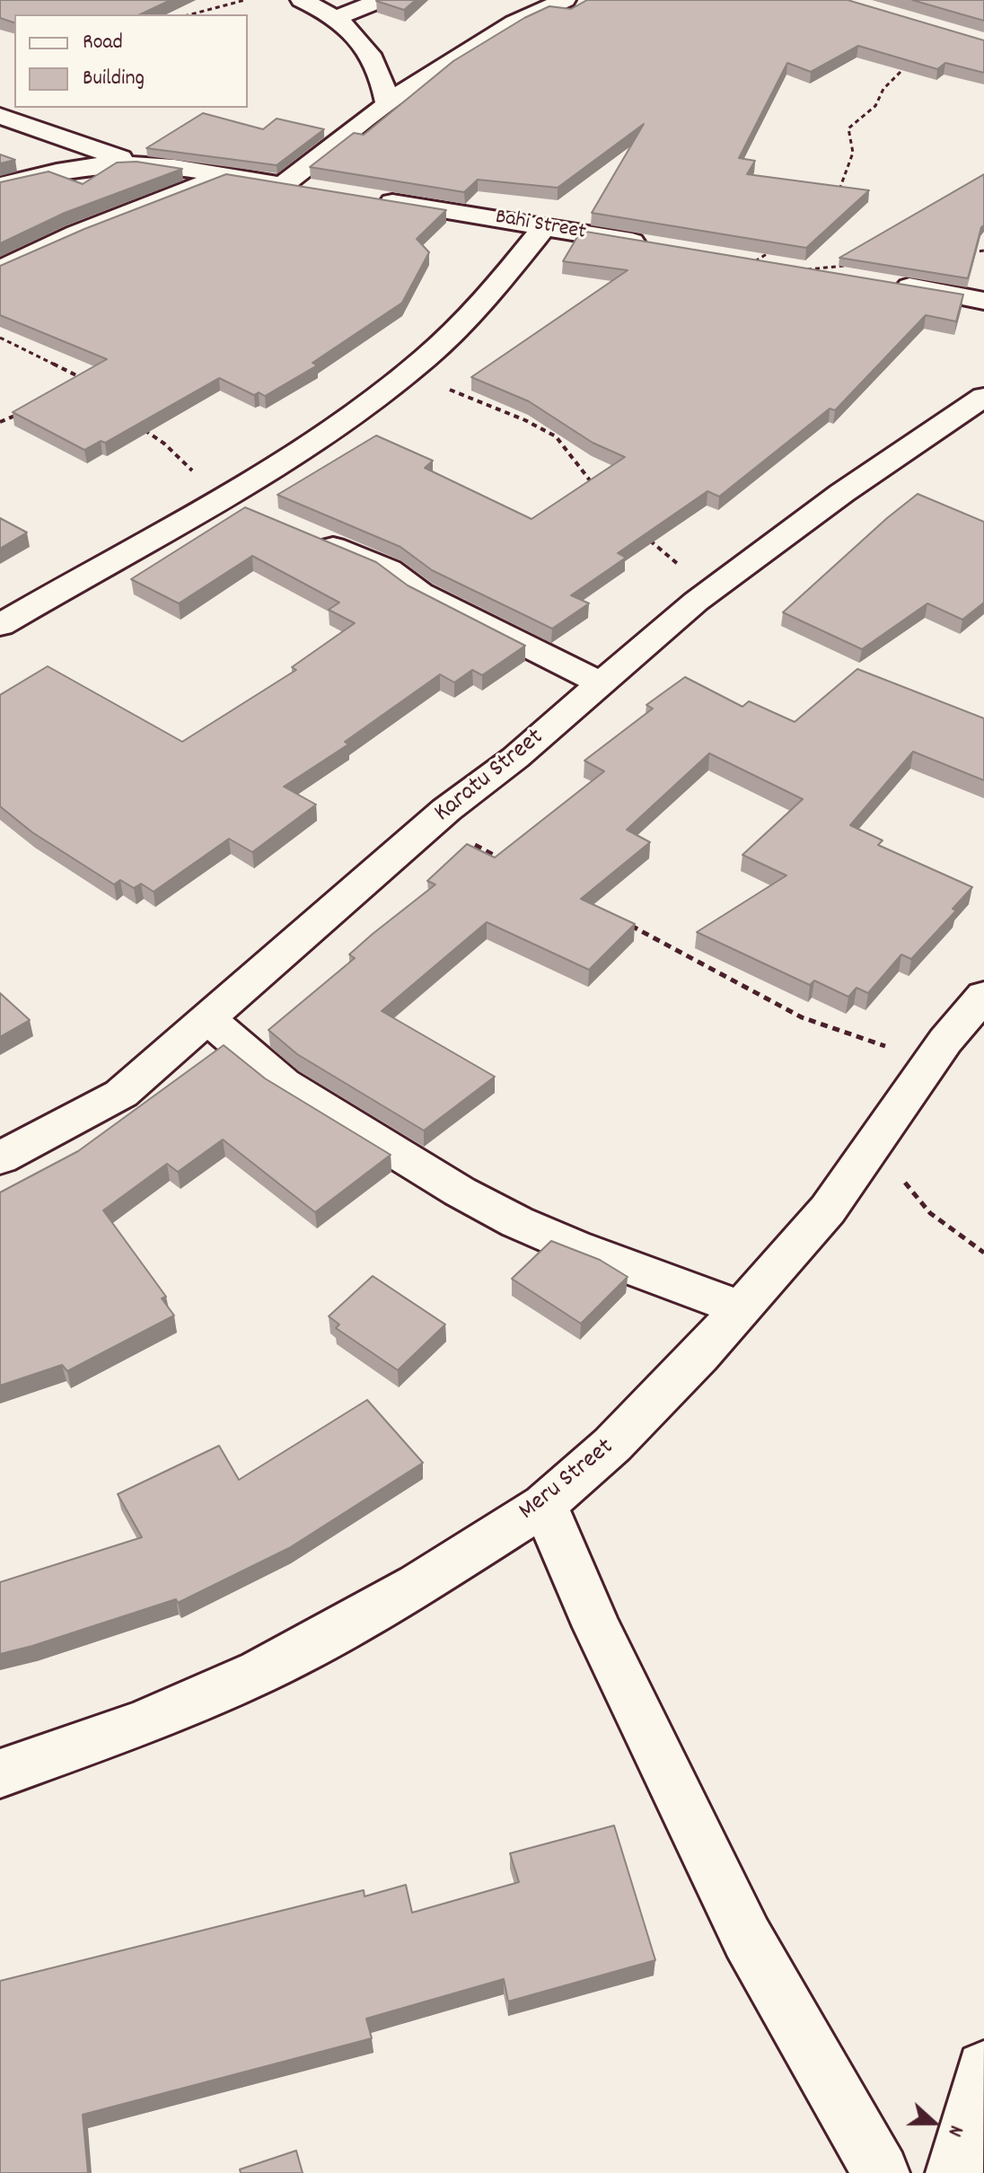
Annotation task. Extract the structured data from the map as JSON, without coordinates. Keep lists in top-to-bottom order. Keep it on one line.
{"streets":{"street":["Bahi Street","Karatu Street","Meru Street"]},"legend":["Road","Building"],"north":"right"}
